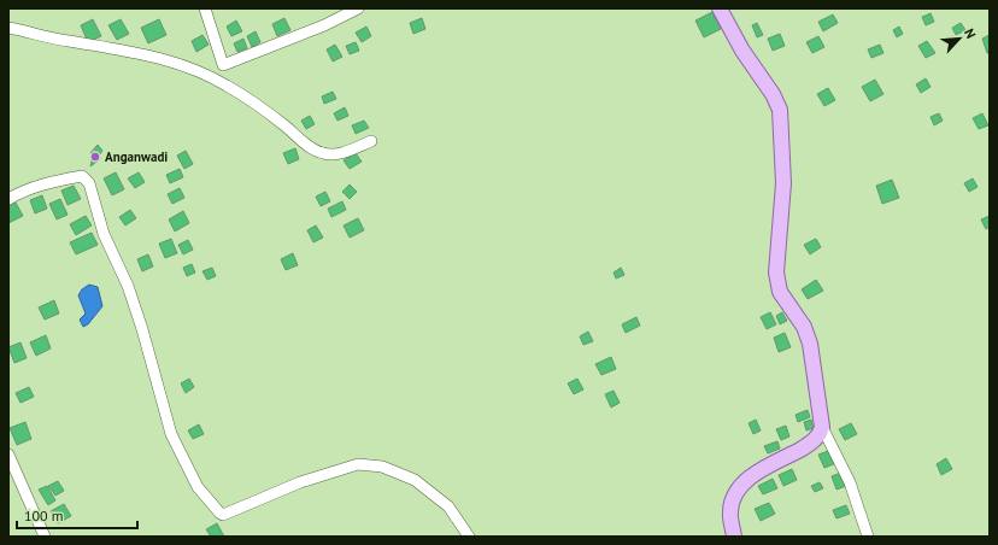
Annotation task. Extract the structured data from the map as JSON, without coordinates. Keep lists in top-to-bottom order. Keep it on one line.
{"places":["Anganwadi"],"scale_bar":"100 m","north":"top right"}
